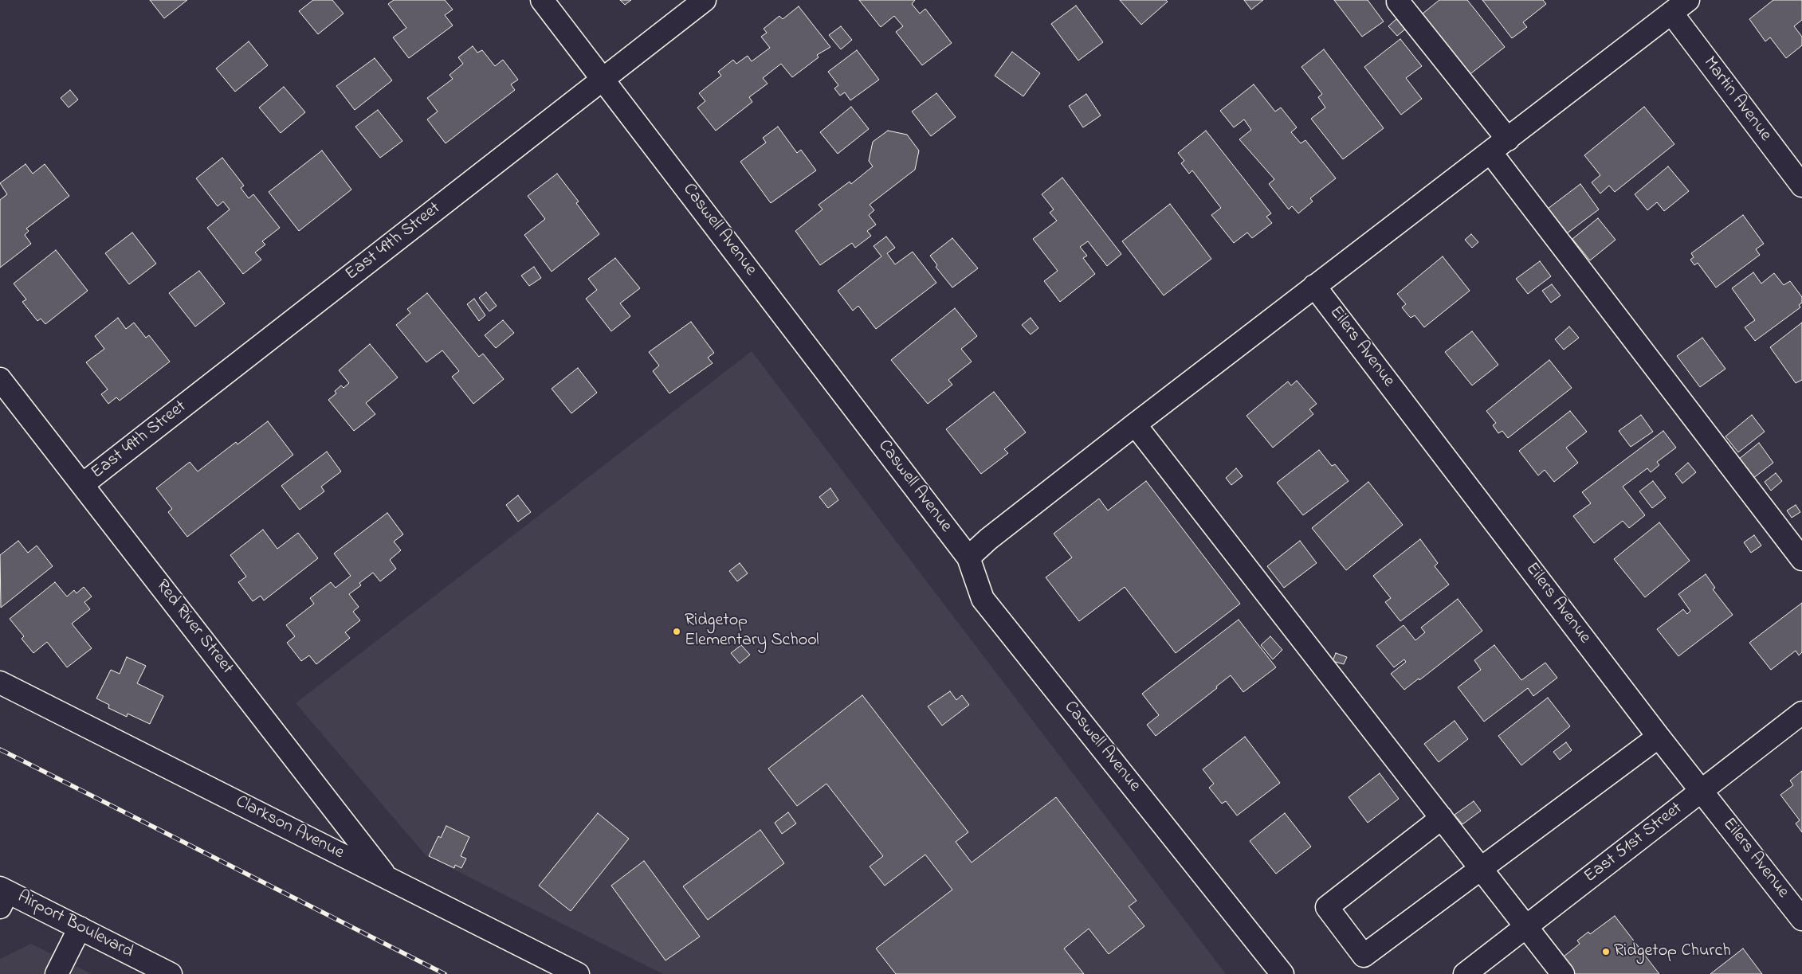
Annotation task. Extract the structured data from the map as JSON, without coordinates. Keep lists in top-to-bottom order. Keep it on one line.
{"streets":{"street":["Martin Avenue","Caswell Avenue","East 49th Street","Eilers Avenue","Red River Street","Clarkson Avenue","East 51st Street","Airport Boulevard"]},"crossings":[["Caswell Avenue","East 49th Street"],["East 49th Street","Red River Street"],["Eilers Avenue","East 51st Street"],["Red River Street","Clarkson Avenue"]],"places":["Ridgetop Elementary School","Ridgetop Church"]}
